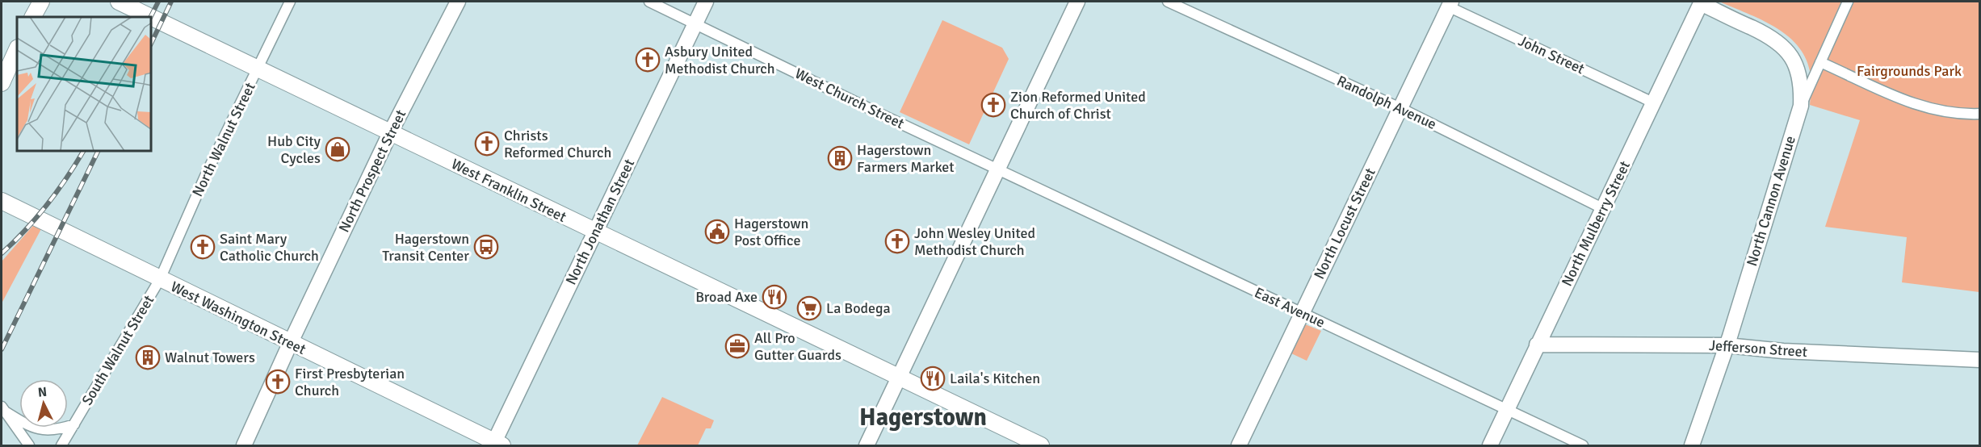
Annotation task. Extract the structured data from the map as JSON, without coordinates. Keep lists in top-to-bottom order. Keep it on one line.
{"streets":{"main road":["North Prospect Street","West Franklin Street","North Cannon Avenue","North Jonathan Street","North Locust Street","North Mulberry Street","West Washington Street","Jefferson Street"],"street":["John Street","West Church Street","Randolph Avenue","North Walnut Street","East Avenue","South Walnut Street"]},"crossings":[["John Street","North Locust Street"],["John Street","North Mulberry Street"],["West Church Street","North Jonathan Street"],["West Church Street","East Avenue"],["Randolph Avenue","North Locust Street"],["Randolph Avenue","North Mulberry Street"],["North Walnut Street","West Franklin Street"],["North Walnut Street","West Washington Street"],["North Walnut Street","South Walnut Street"],["North Prospect Street","West Franklin Street"],["North Prospect Street","West Washington Street"],["West Franklin Street","North Jonathan Street"],["North Cannon Avenue","North Mulberry Street"],["North Cannon Avenue","Jefferson Street"],["North Jonathan Street","West Washington Street"],["North Locust Street","East Avenue"],["North Mulberry Street","East Avenue"],["North Mulberry Street","Jefferson Street"],["West Washington Street","South Walnut Street"]],"districts":["Hagerstown"],"parks":["Fairgrounds Park"],"places":{"church":["Asbury United Methodist Church","Zion Reformed United Church of Christ","Christs Reformed Church","John Wesley United Methodist Church","Saint Mary Catholic Church","First Presbyterian Church"],"shop":["Hub City Cycles"],"building":["Hagerstown Farmers Market","Walnut Towers"],"public building":["Hagerstown Post Office"],"bus stop":["Hagerstown Transit Center"],"restaurant":["Broad Axe","Laila's Kitchen"],"supermarket":["La Bodega"],"office":["All Pro Gutter Guards"]},"north":"top"}
